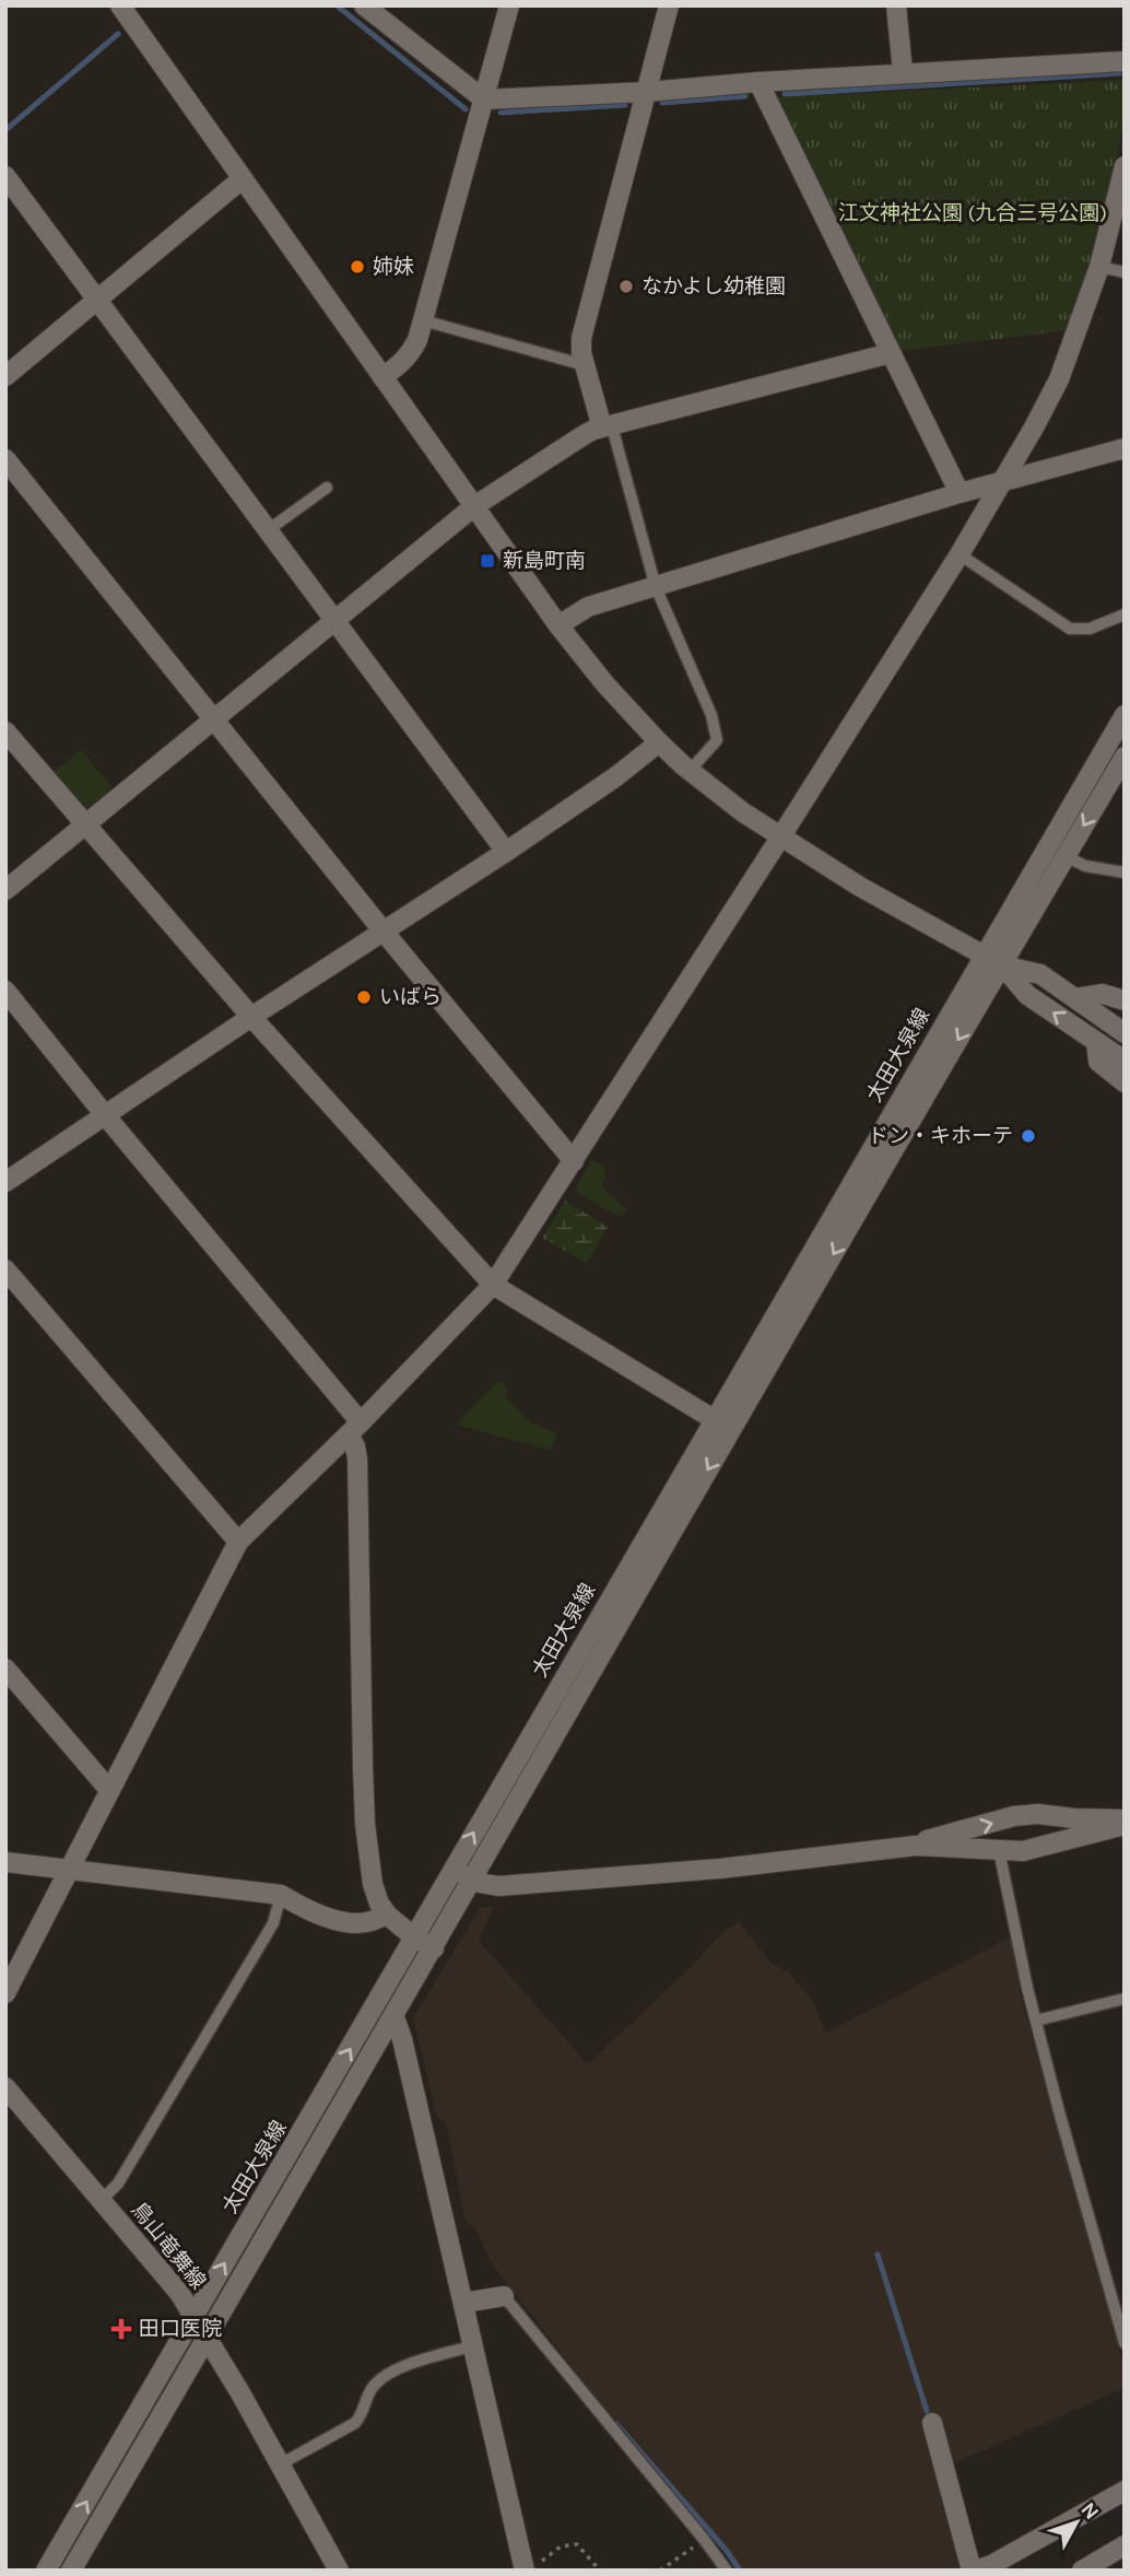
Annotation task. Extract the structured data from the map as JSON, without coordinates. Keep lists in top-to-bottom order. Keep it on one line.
{"streets":{"street":["太田大泉線","鳥山竜舞線"]},"crossings":[["太田大泉線","鳥山竜舞線"]],"parks":["江文神社公園 (九合三号公園)"],"places":{"other":["姉妹","なかよし幼稚園","いばら","ドン・キホーテ"],"transit":["新島町南"],"health":["田口医院"]},"north":"top right"}
